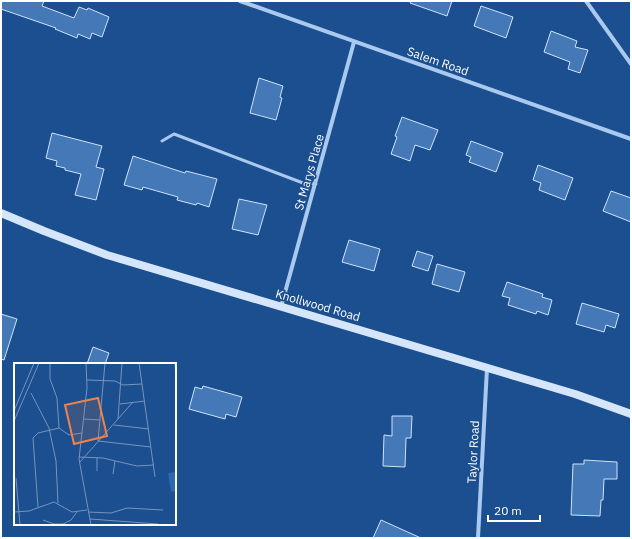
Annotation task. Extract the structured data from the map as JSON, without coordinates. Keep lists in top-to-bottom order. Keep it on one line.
{"streets":{"main road":["Knollwood Road"],"street":["Salem Road","St Marys Place","Taylor Road"]},"crossings":[["Salem Road","St Marys Place"],["St Marys Place","Knollwood Road"],["Knollwood Road","Taylor Road"]],"scale_bar":"20 m"}
